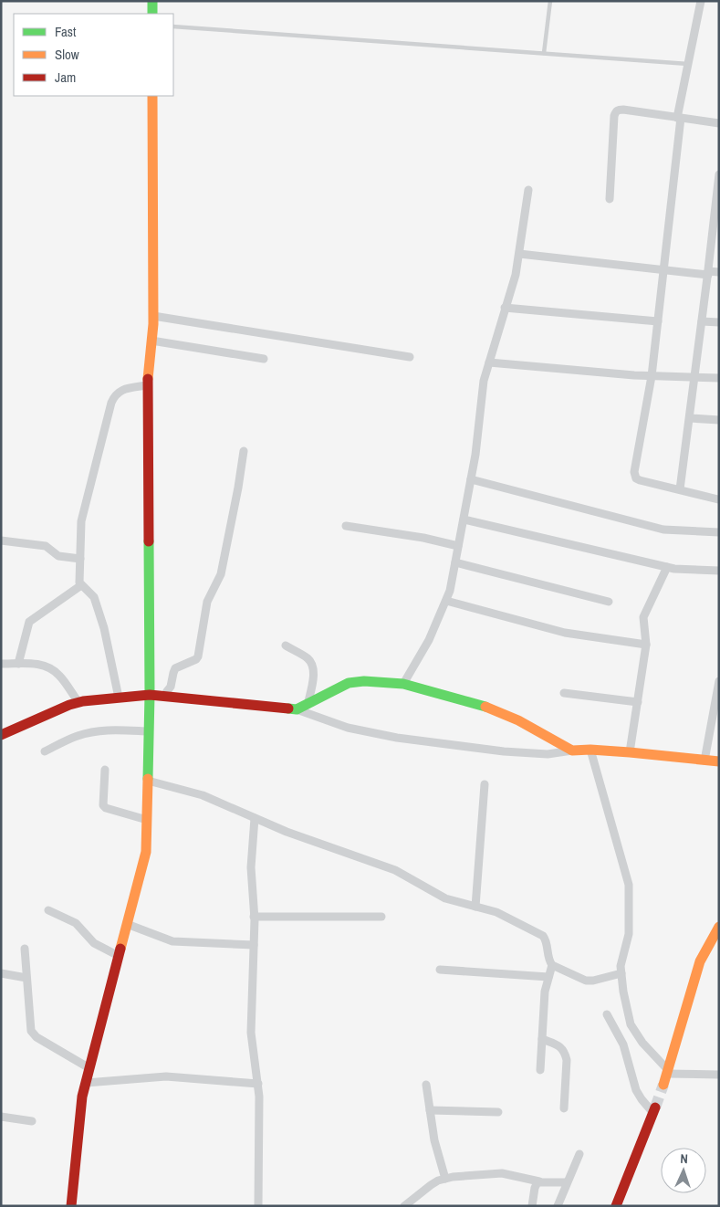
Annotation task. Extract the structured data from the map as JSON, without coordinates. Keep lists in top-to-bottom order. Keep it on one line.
{"legend":["Fast","Slow","Jam"],"north":"top"}
